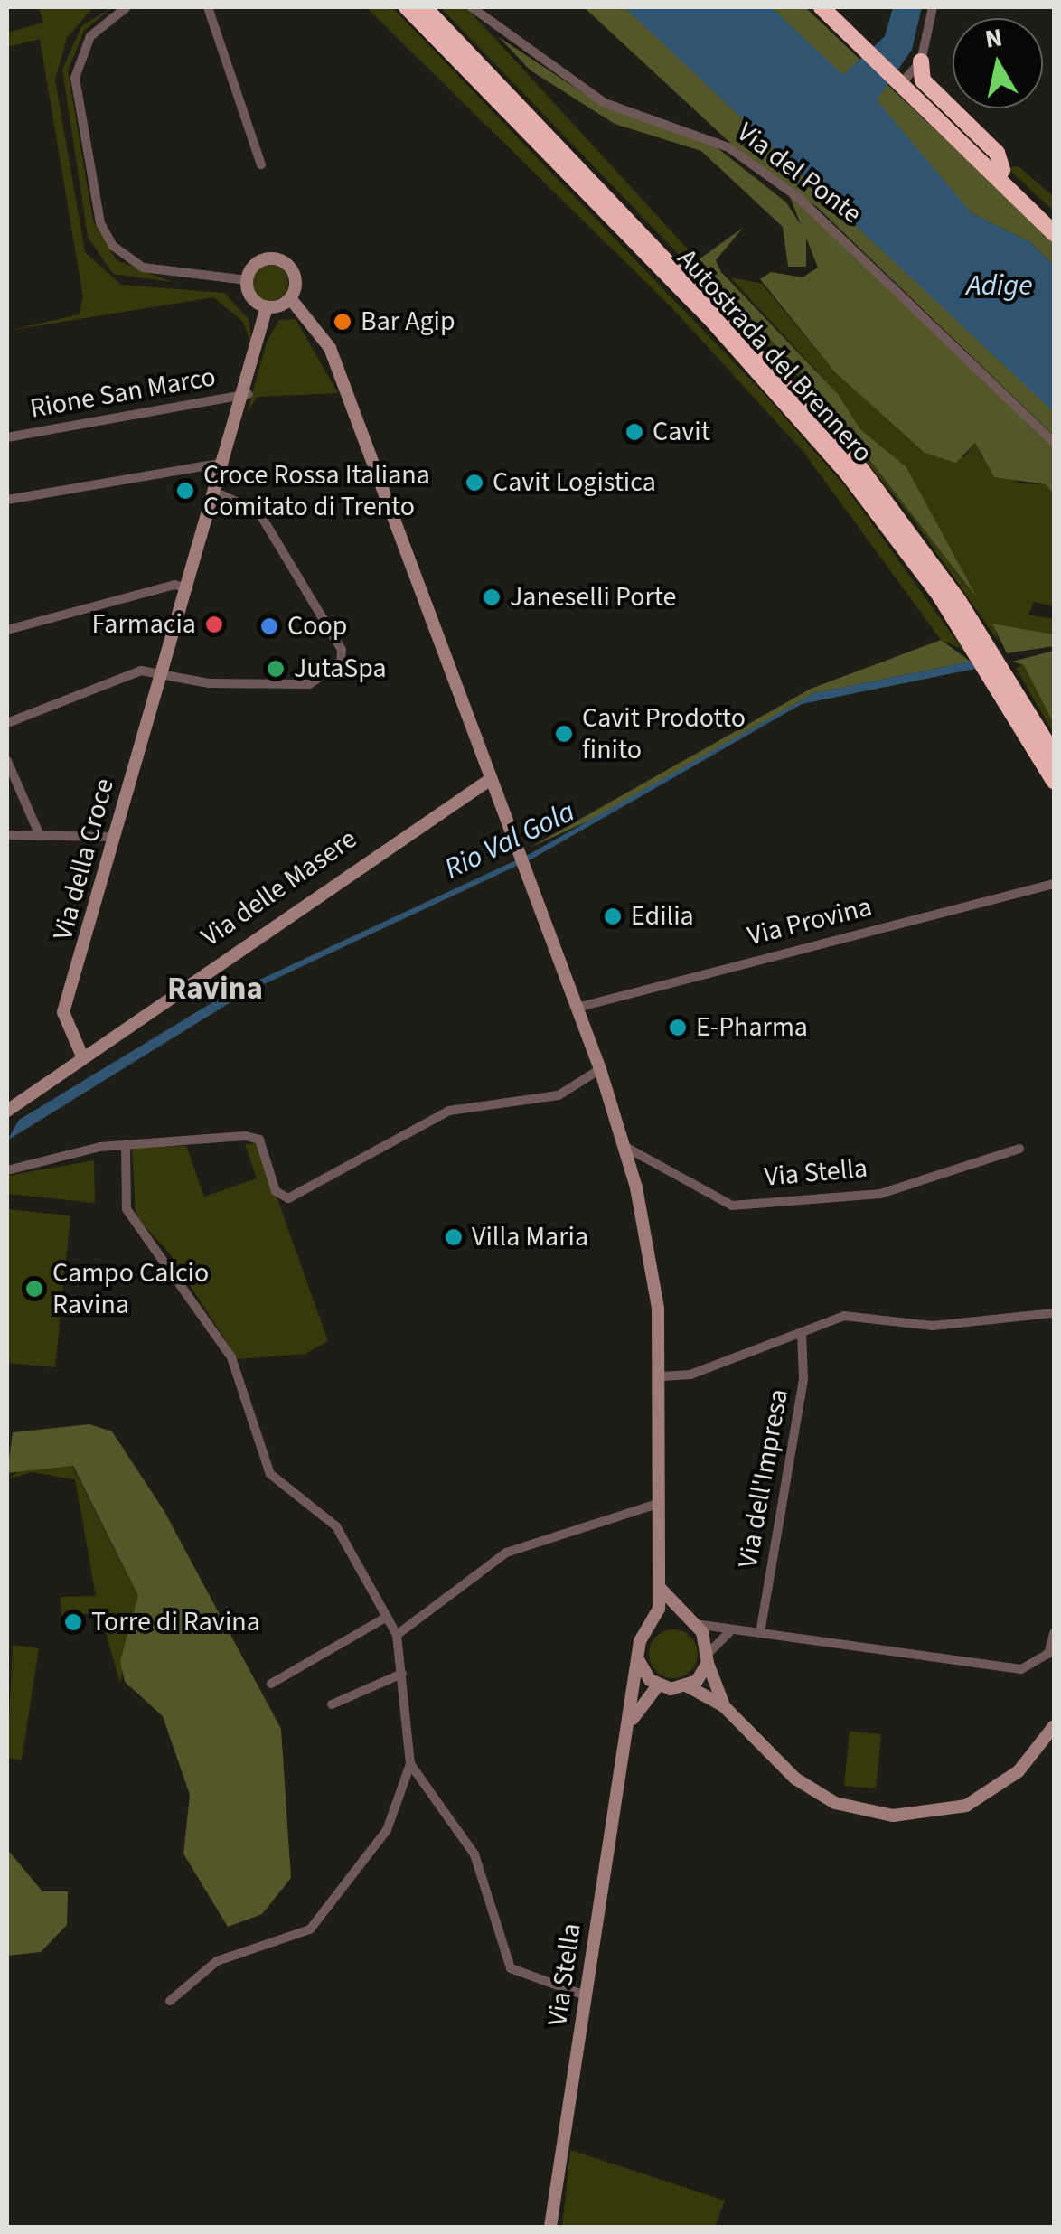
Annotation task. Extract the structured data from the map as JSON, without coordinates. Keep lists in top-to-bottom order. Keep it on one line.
{"streets":{"highway":["Autostrada del Brennero"],"street":["Via del Ponte","Rione San Marco","Via della Croce","Via delle Masere","Via Provina","Via Stella","Via dell'Impresa"]},"crossings":[["Rione San Marco","Via della Croce"],["Via della Croce","Via delle Masere"],["Via delle Masere","Via Stella"],["Via Provina","Via Stella"]],"districts":["Ravina"],"water":["Adige","Rio Val Gola"],"places":["Bar Agip","Cavit","Cavit Logistica","Croce Rossa Italiana Comitato di Trento","Janeselli Porte","Farmacia","Coop","JutaSpa","Cavit Prodotto finito","Edilia","E-Pharma","Villa Maria","Campo Calcio Ravina","Torre di Ravina"],"north":"top"}
